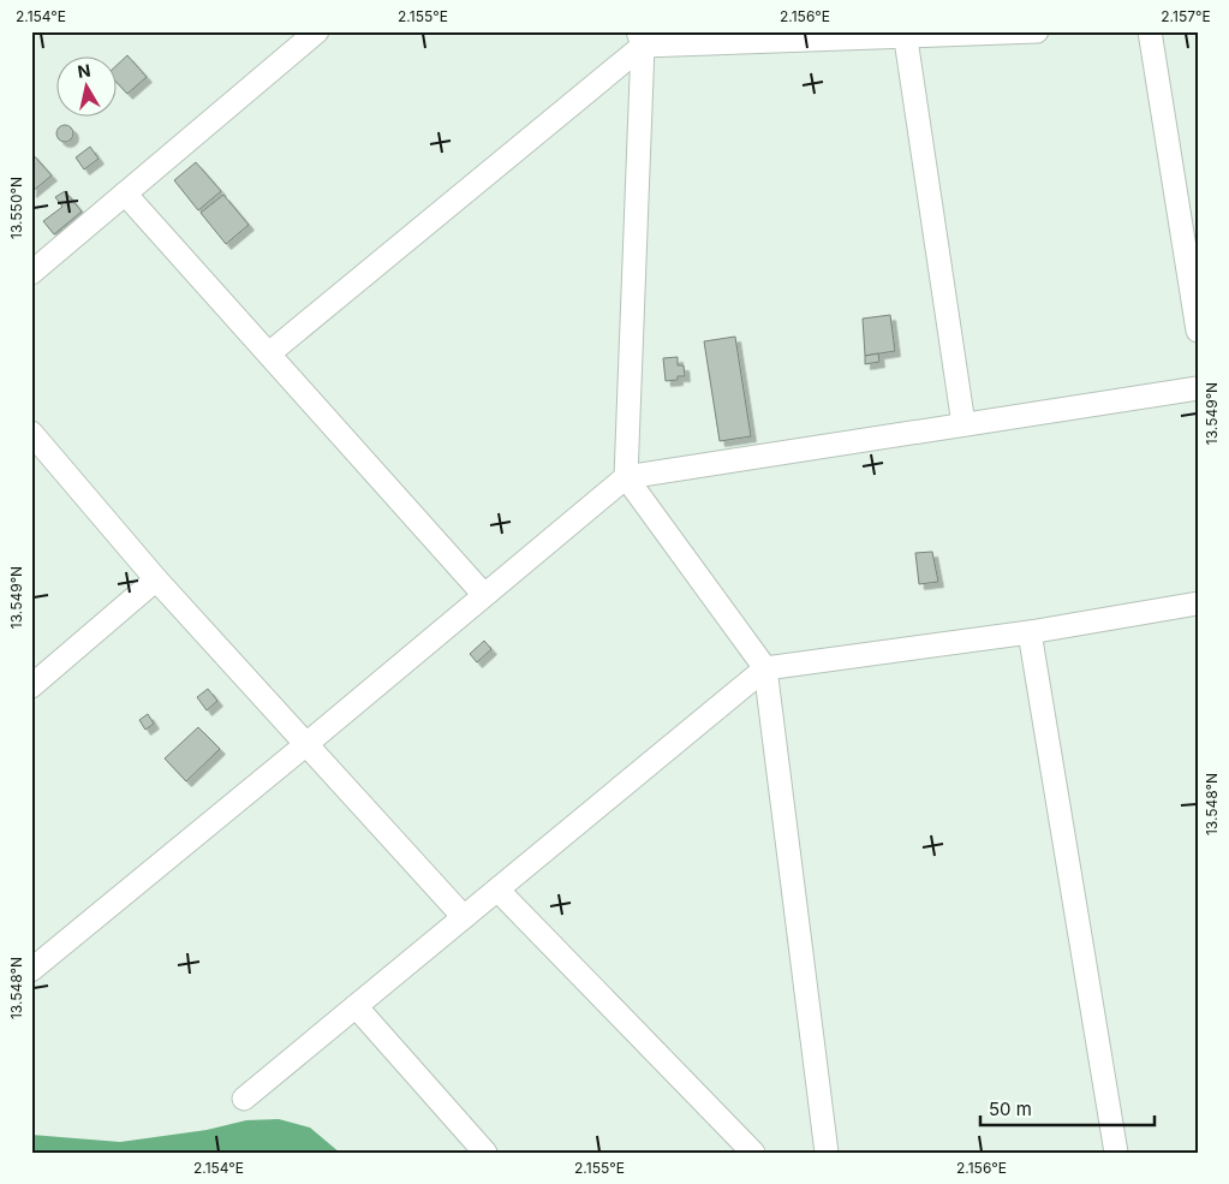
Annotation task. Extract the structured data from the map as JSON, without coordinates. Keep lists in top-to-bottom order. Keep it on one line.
{"scale_bar":"50 m","north":"top","coordinates":["2.154°E","2.155°E","2.156°E","2.157°E","13.550°N","13.549°N","13.548°N"]}
